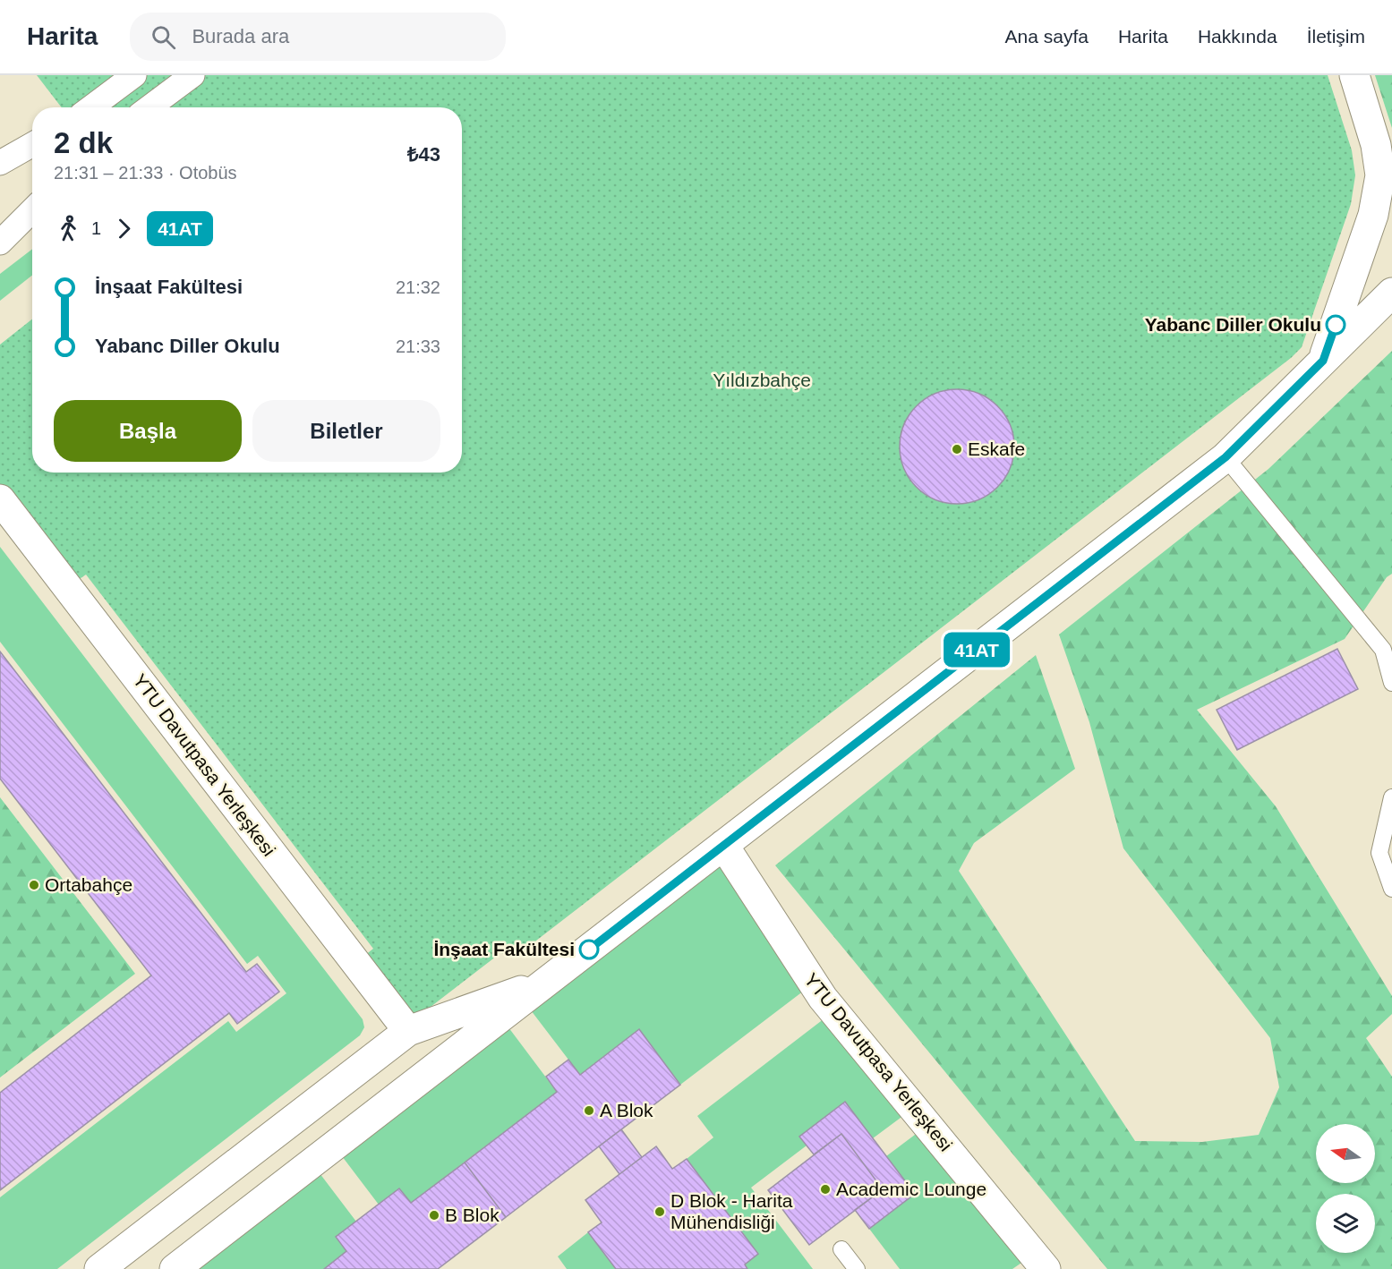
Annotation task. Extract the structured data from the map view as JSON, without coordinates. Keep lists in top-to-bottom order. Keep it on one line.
{"streets":{"street":["YTU Davutpasa Yerleşkesi"]},"parks":["Yıldızbahçe"],"places":["Yabanc Diller Okulu","Eskafe","Ortabahçe","İnşaat Fakültesi","A Blok","Academic Lounge","D Blok - Harita Mühendisliği","B Blok"],"lines":["bus line 41AT"],"north":"left","page":{"header":"Harita","search":"Burada ara","nav":["Ana sayfa","Harita","Hakkında","İletişim"],"on_map":"41AT","heading":["2 dk","21:31 – 21:33 · Otobüs","₺43"],"legs":["1","41AT"],"list":[{"name":"İnşaat Fakültesi","value":"21:32"},{"name":"Yabanc Diller Okulu","value":"21:33"}],"buttons":["Başla","Biletler"]}}
